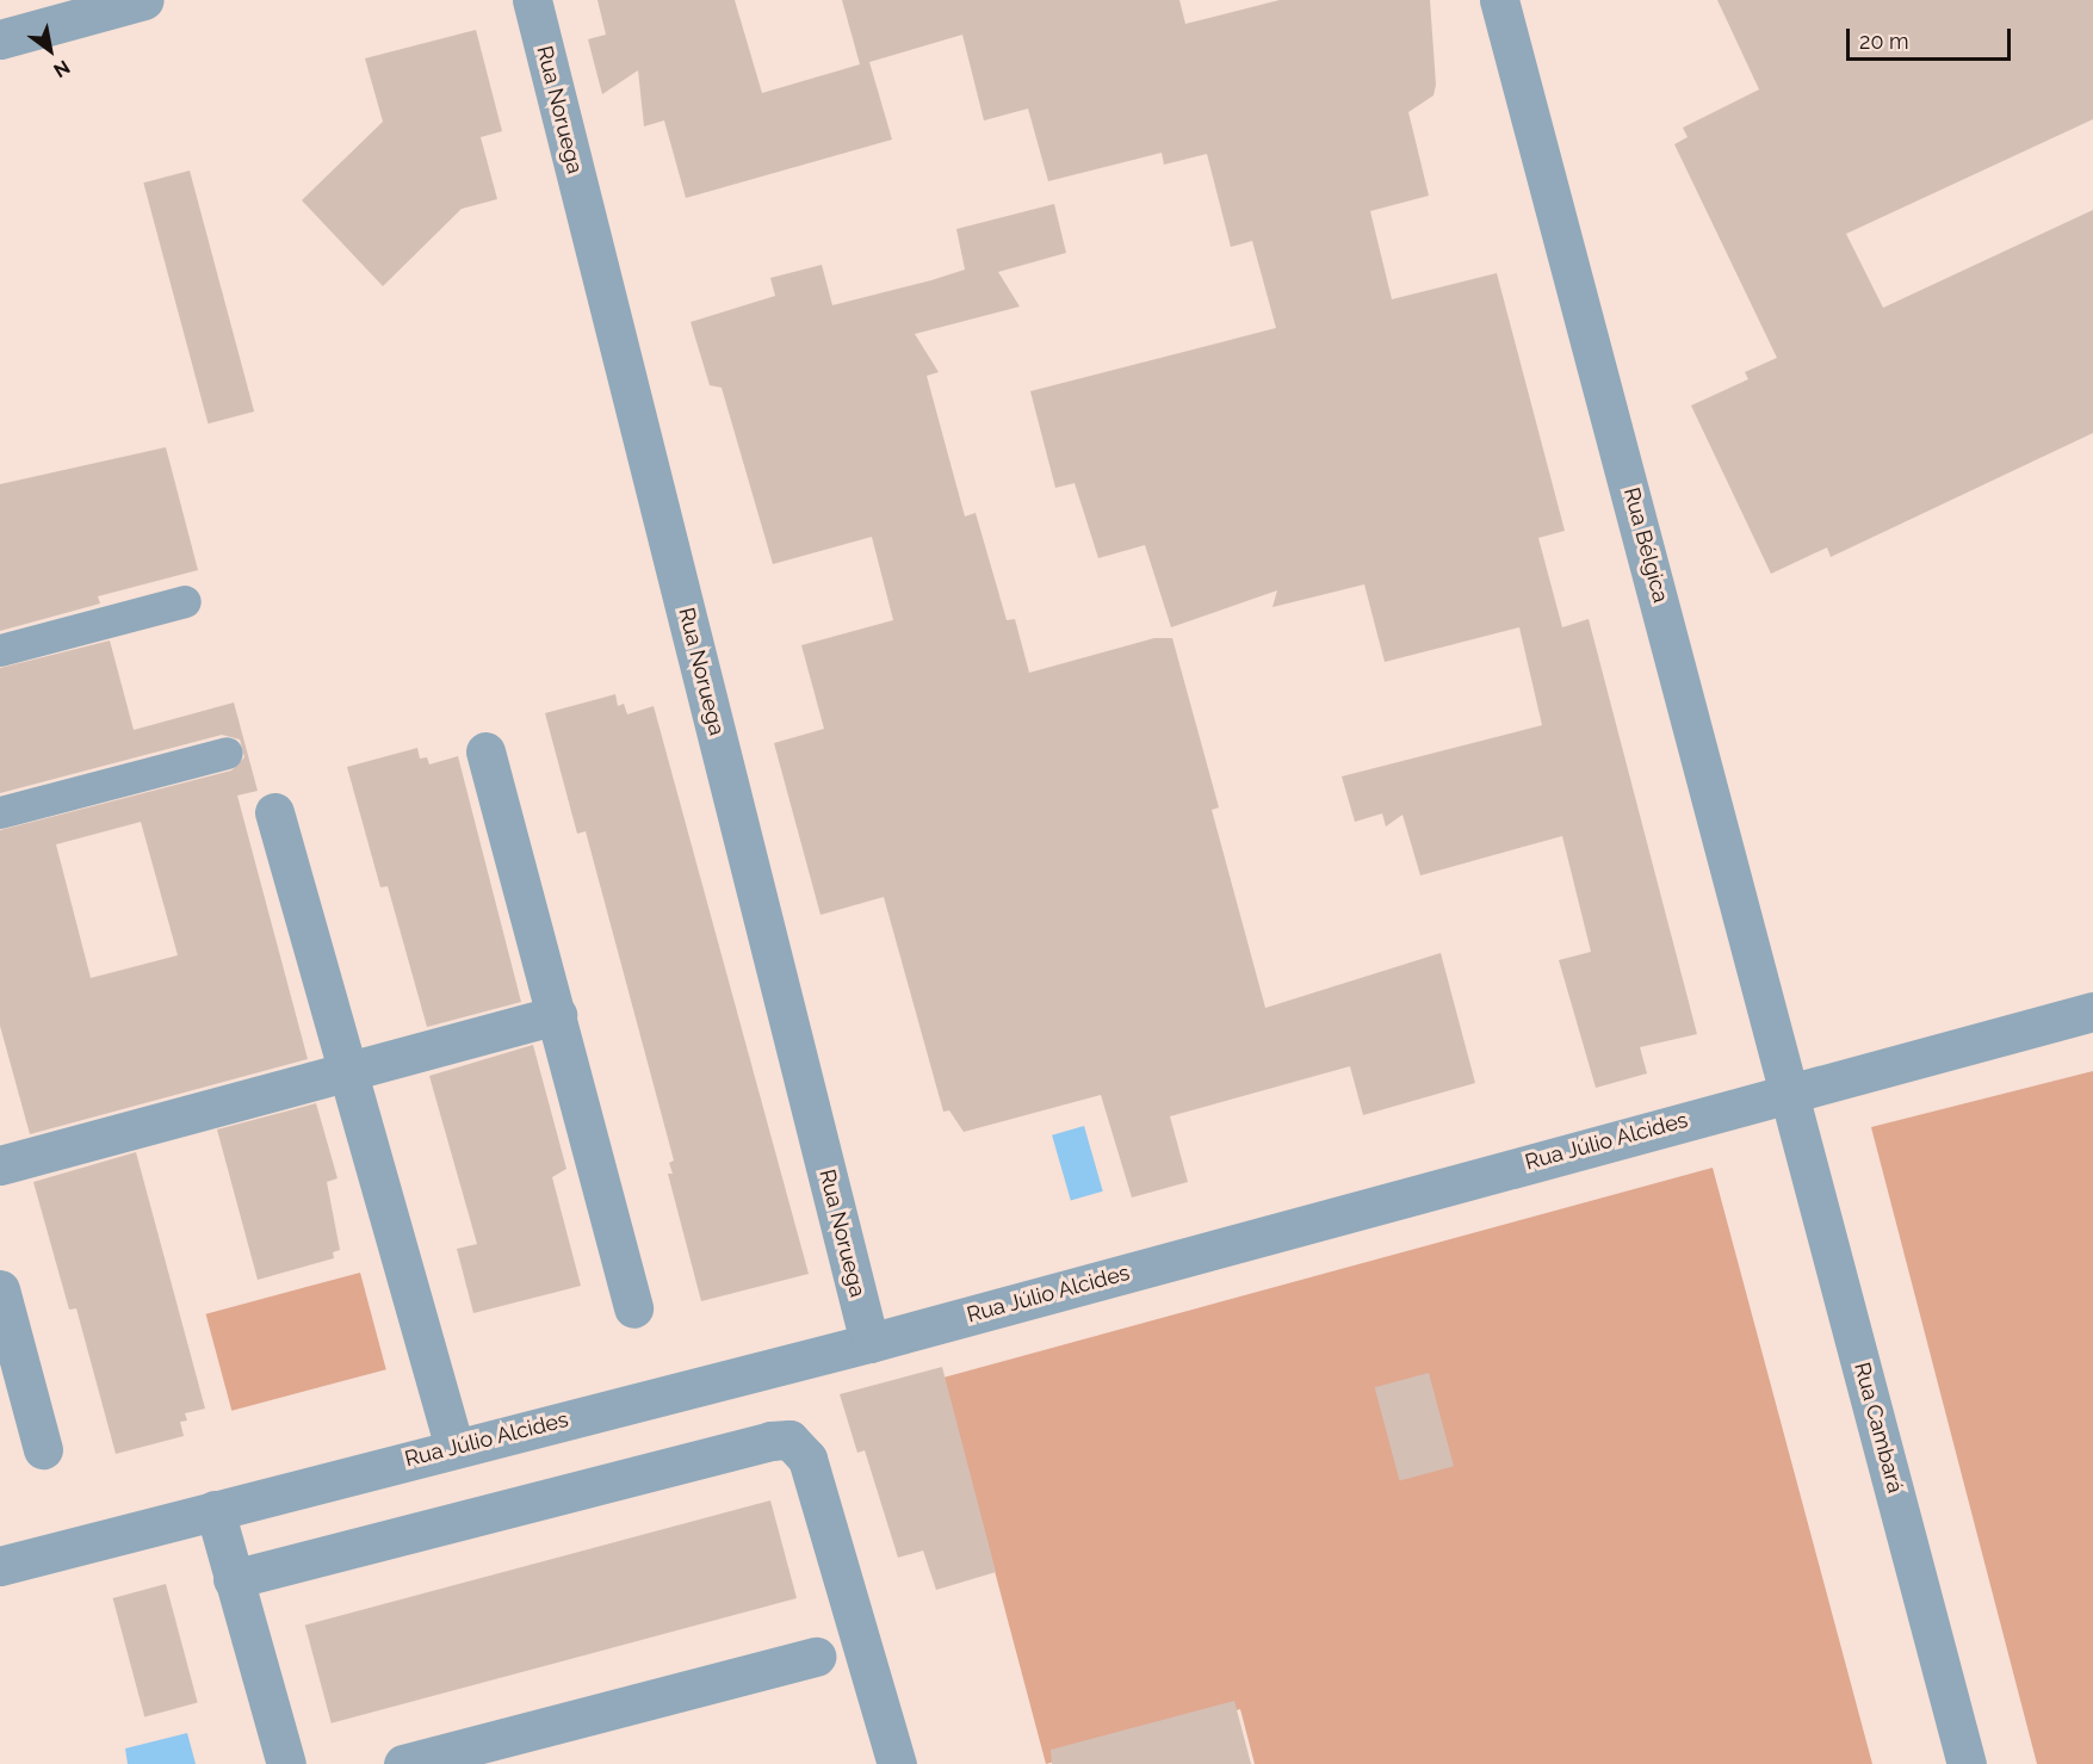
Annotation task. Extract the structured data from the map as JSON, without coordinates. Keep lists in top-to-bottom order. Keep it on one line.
{"streets":{"street":["Rua Noruega","Rua Bélgica","Rua Júlio Alcides","Rua Cambará"]},"crossings":[["Rua Noruega","Rua Júlio Alcides"],["Rua Bélgica","Rua Júlio Alcides"],["Rua Bélgica","Rua Cambará"],["Rua Júlio Alcides","Rua Cambará"]],"scale_bar":"20 m","north":"bottom right"}
